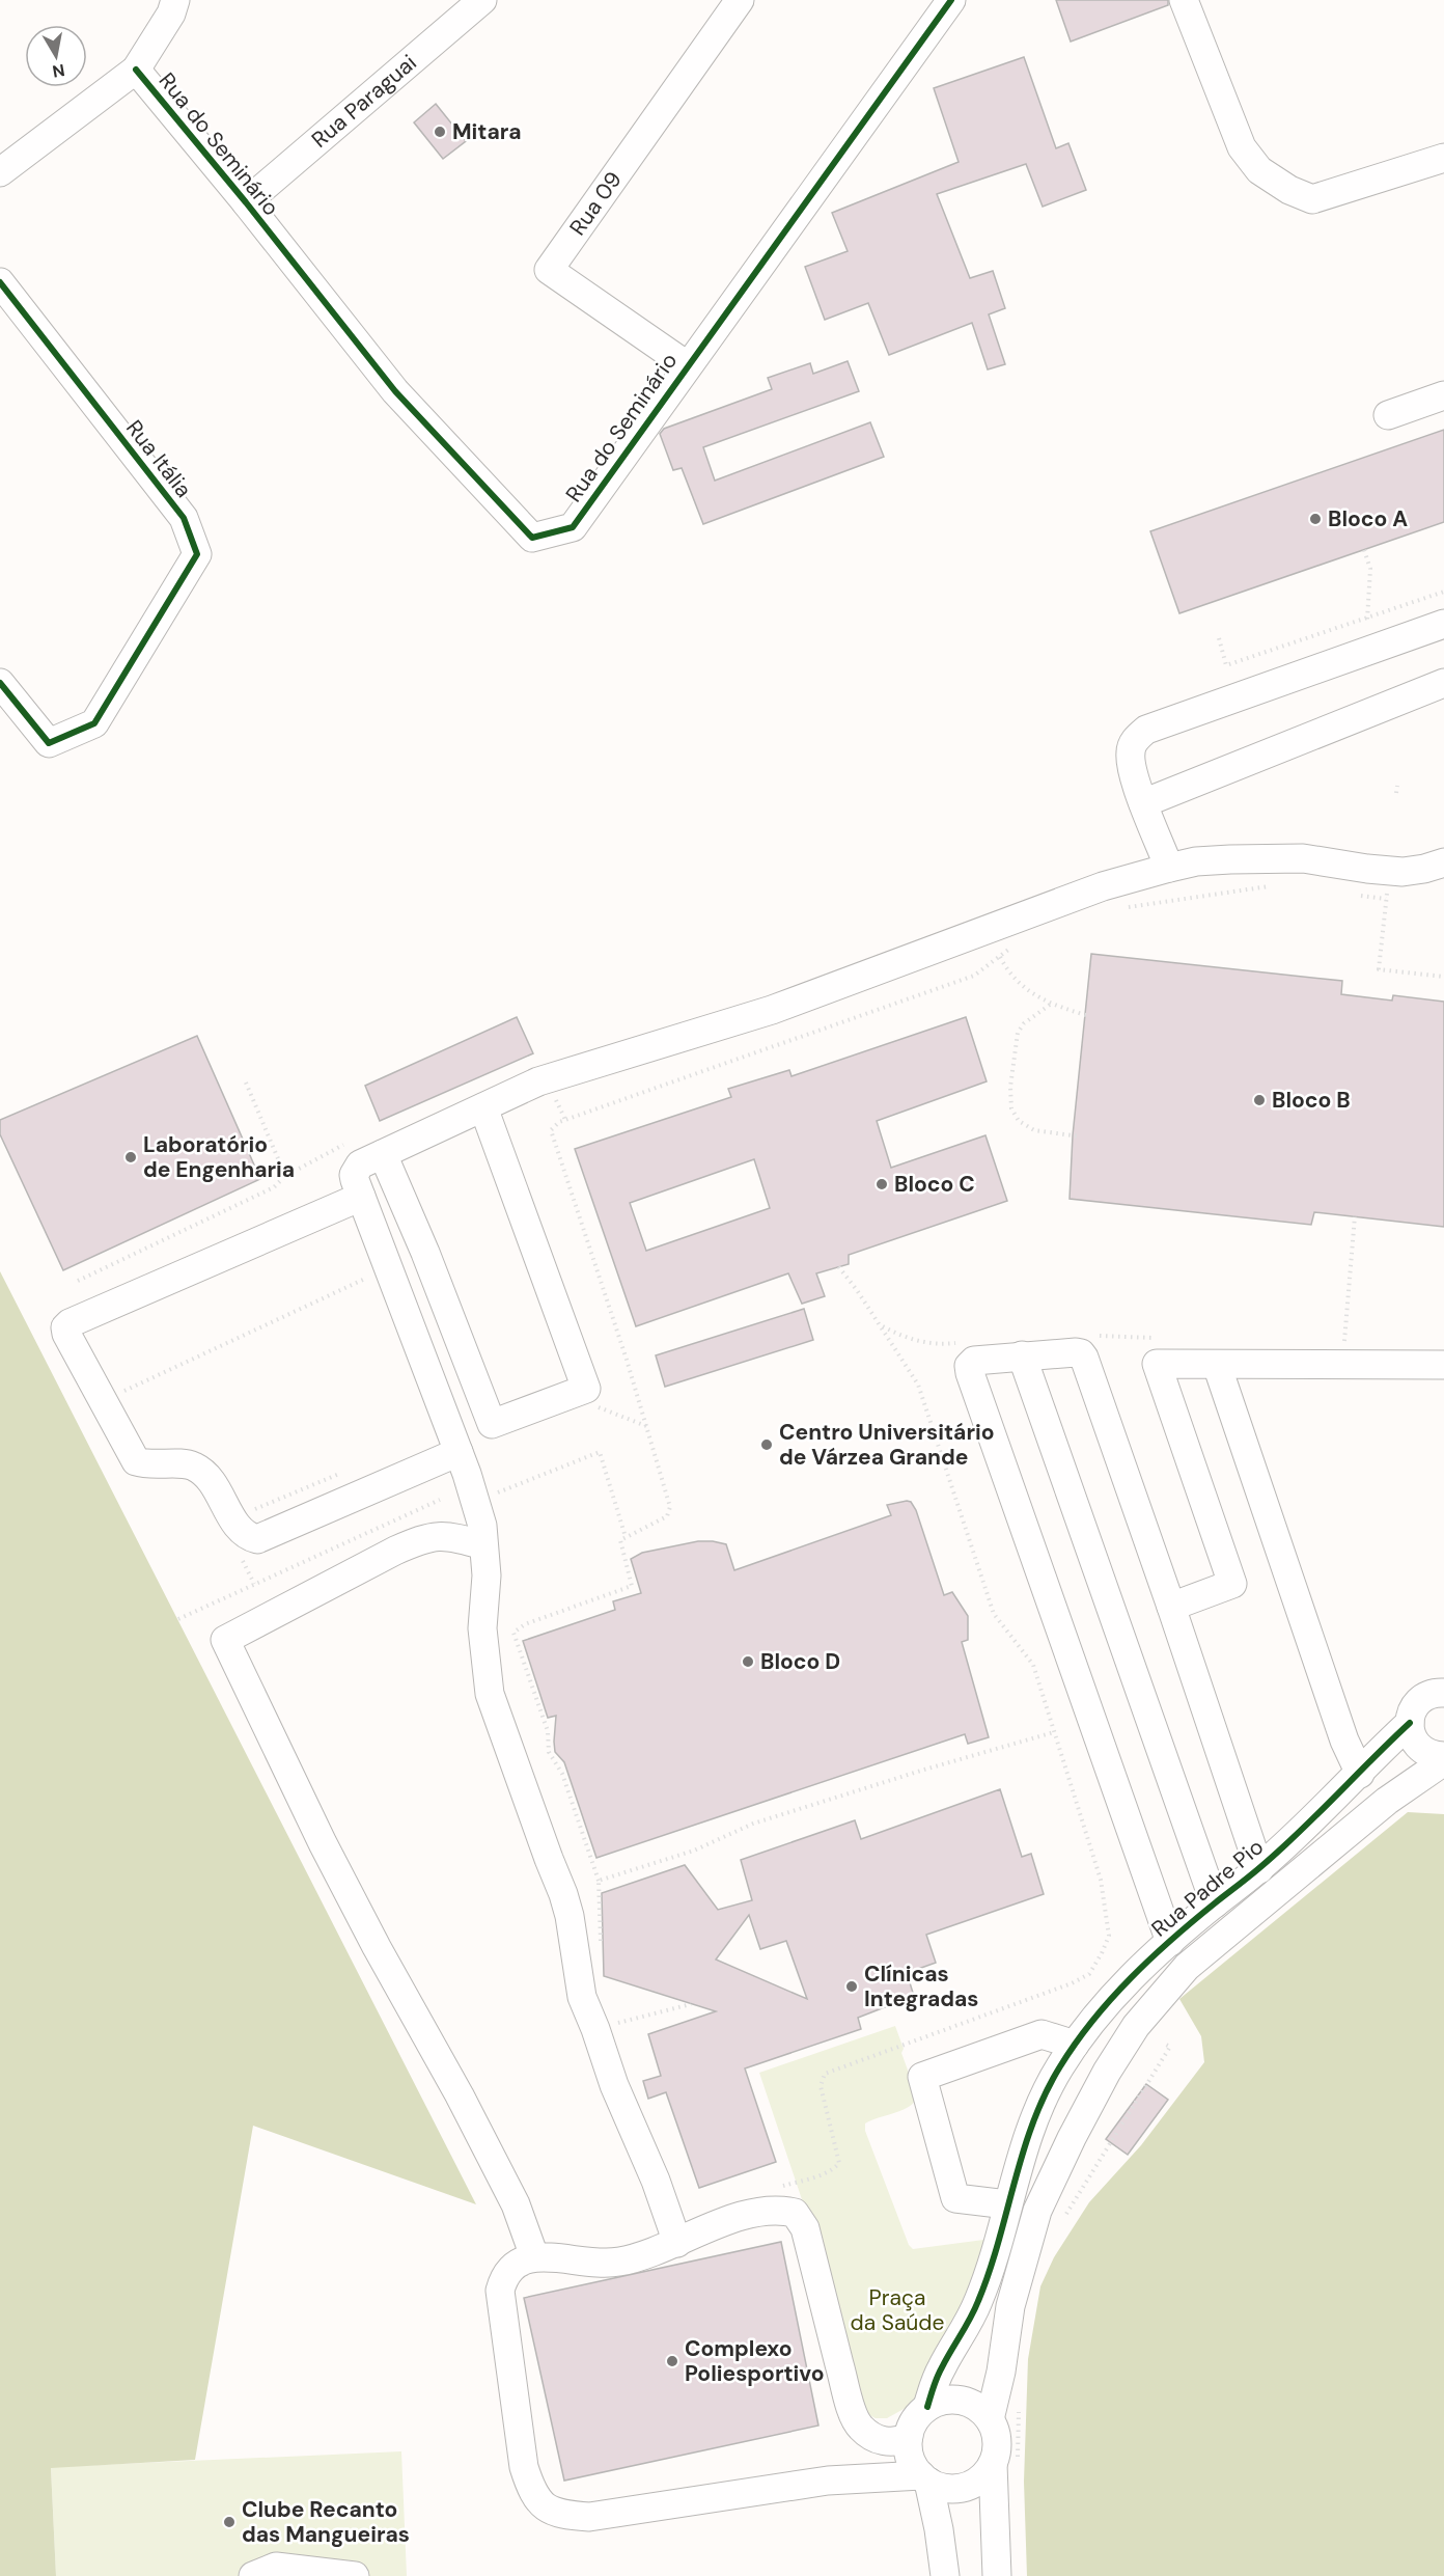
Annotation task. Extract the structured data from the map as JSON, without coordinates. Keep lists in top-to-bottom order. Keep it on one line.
{"streets":{"street":["Rua Paraguai","Rua do Seminário","Rua 09","Rua Itália","Rua Padre Pio"]},"crossings":[["Rua Paraguai","Rua do Seminário"],["Rua do Seminário","Rua 09"]],"parks":["Praça da Saúde"],"places":["Mitara","Bloco A","Bloco B","Laboratório de Engenharia","Bloco C","Centro Universitário de Várzea Grande","Bloco D","Clínicas Integradas","Complexo Poliesportivo","Clube Recanto das Mangueiras"],"north":"bottom"}
